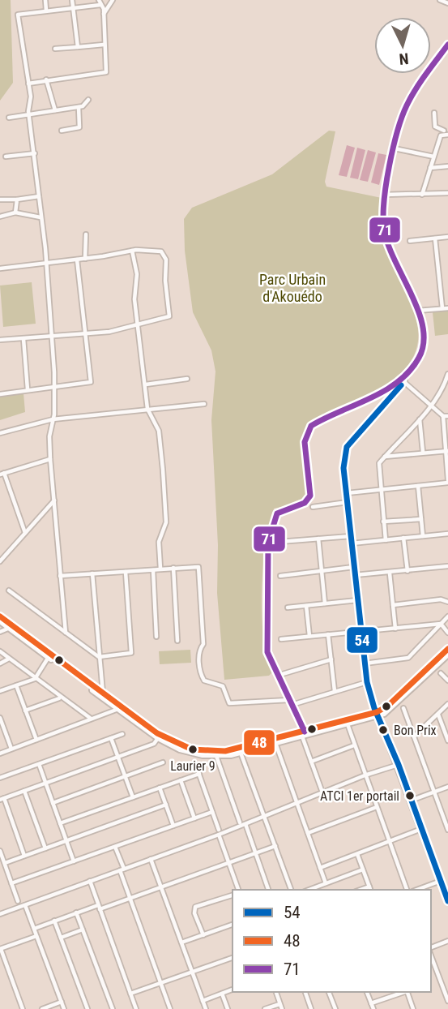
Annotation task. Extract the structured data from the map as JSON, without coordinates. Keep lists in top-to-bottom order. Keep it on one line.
{"parks":["Parc Urbain d'Akouédo"],"places":["Bon Prix","Laurier 9","ATCI 1er portail"],"lines":["transit line 71","transit line 54","transit line 48"],"legend":["54","48","71"],"north":"bottom"}
